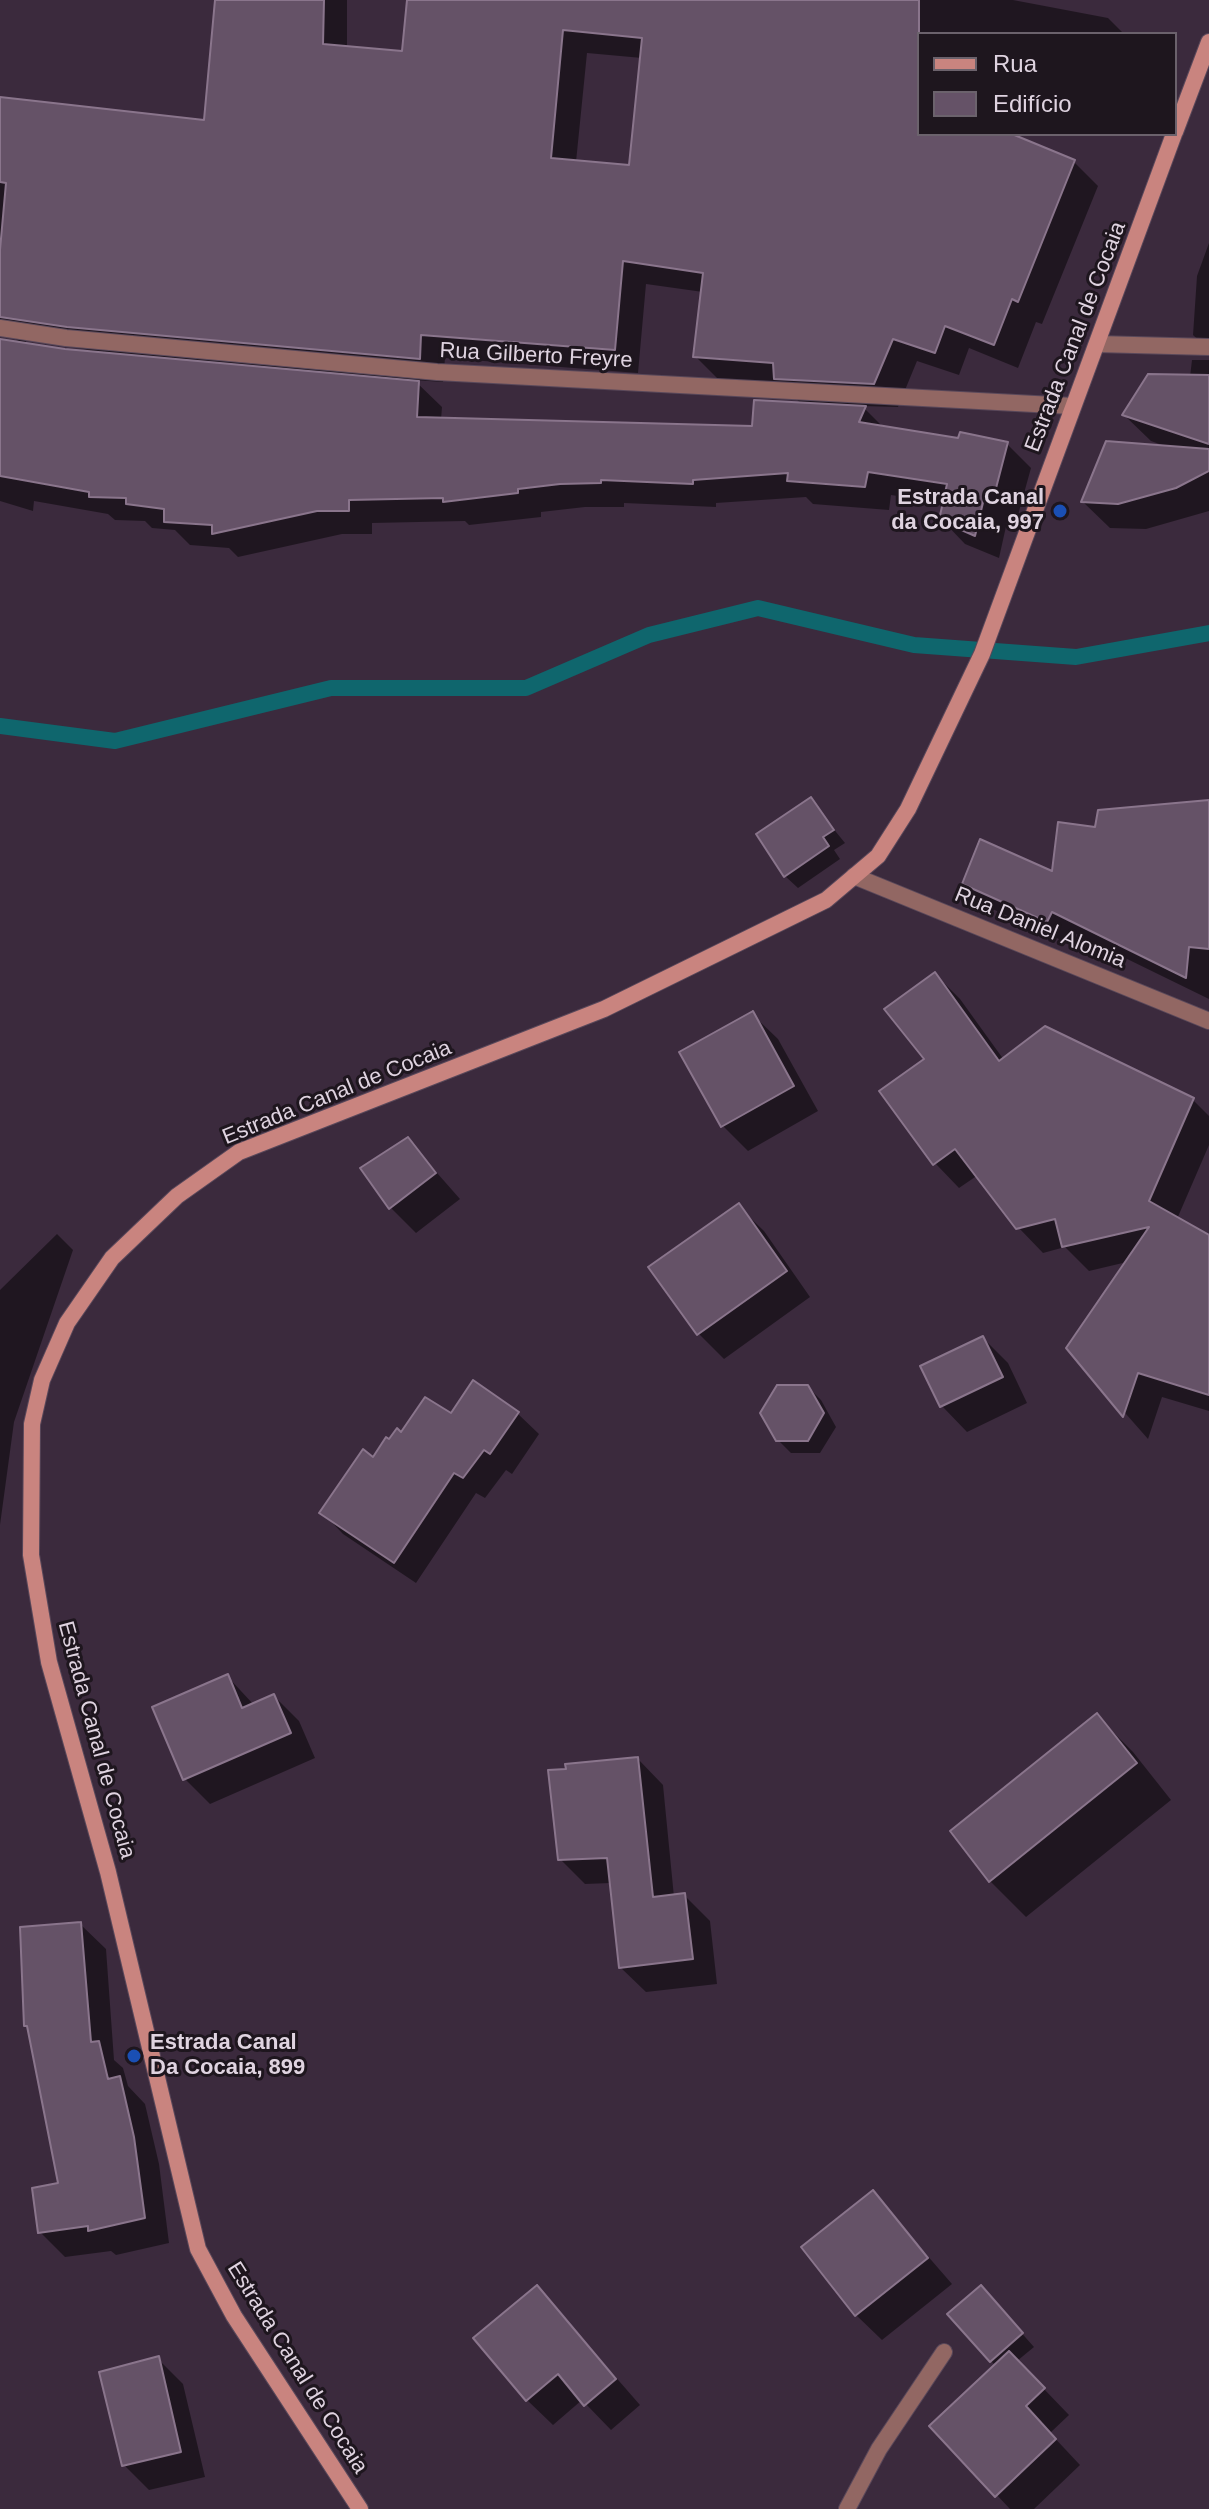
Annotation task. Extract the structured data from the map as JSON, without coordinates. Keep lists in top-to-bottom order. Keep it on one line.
{"streets":{"main road":["Estrada Canal de Cocaia"],"street":["Rua Gilberto Freyre","Rua Daniel Alomia"]},"crossings":[["Estrada Canal de Cocaia","Rua Gilberto Freyre"],["Estrada Canal de Cocaia","Rua Daniel Alomia"]],"places":["Estrada Canal da Cocaia, 997","Estrada Canal Da Cocaia, 899"],"legend":["Rua","Edifício"]}
